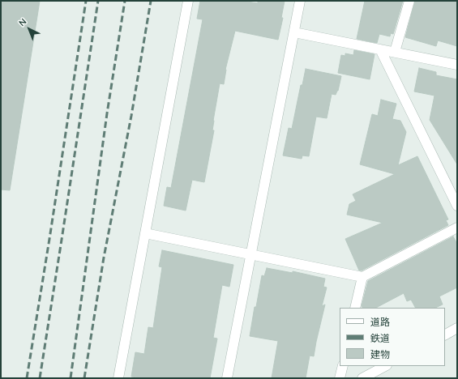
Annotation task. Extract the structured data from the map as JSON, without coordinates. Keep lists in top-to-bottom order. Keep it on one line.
{"legend":["道路","鉄道","建物"],"north":"top left"}
